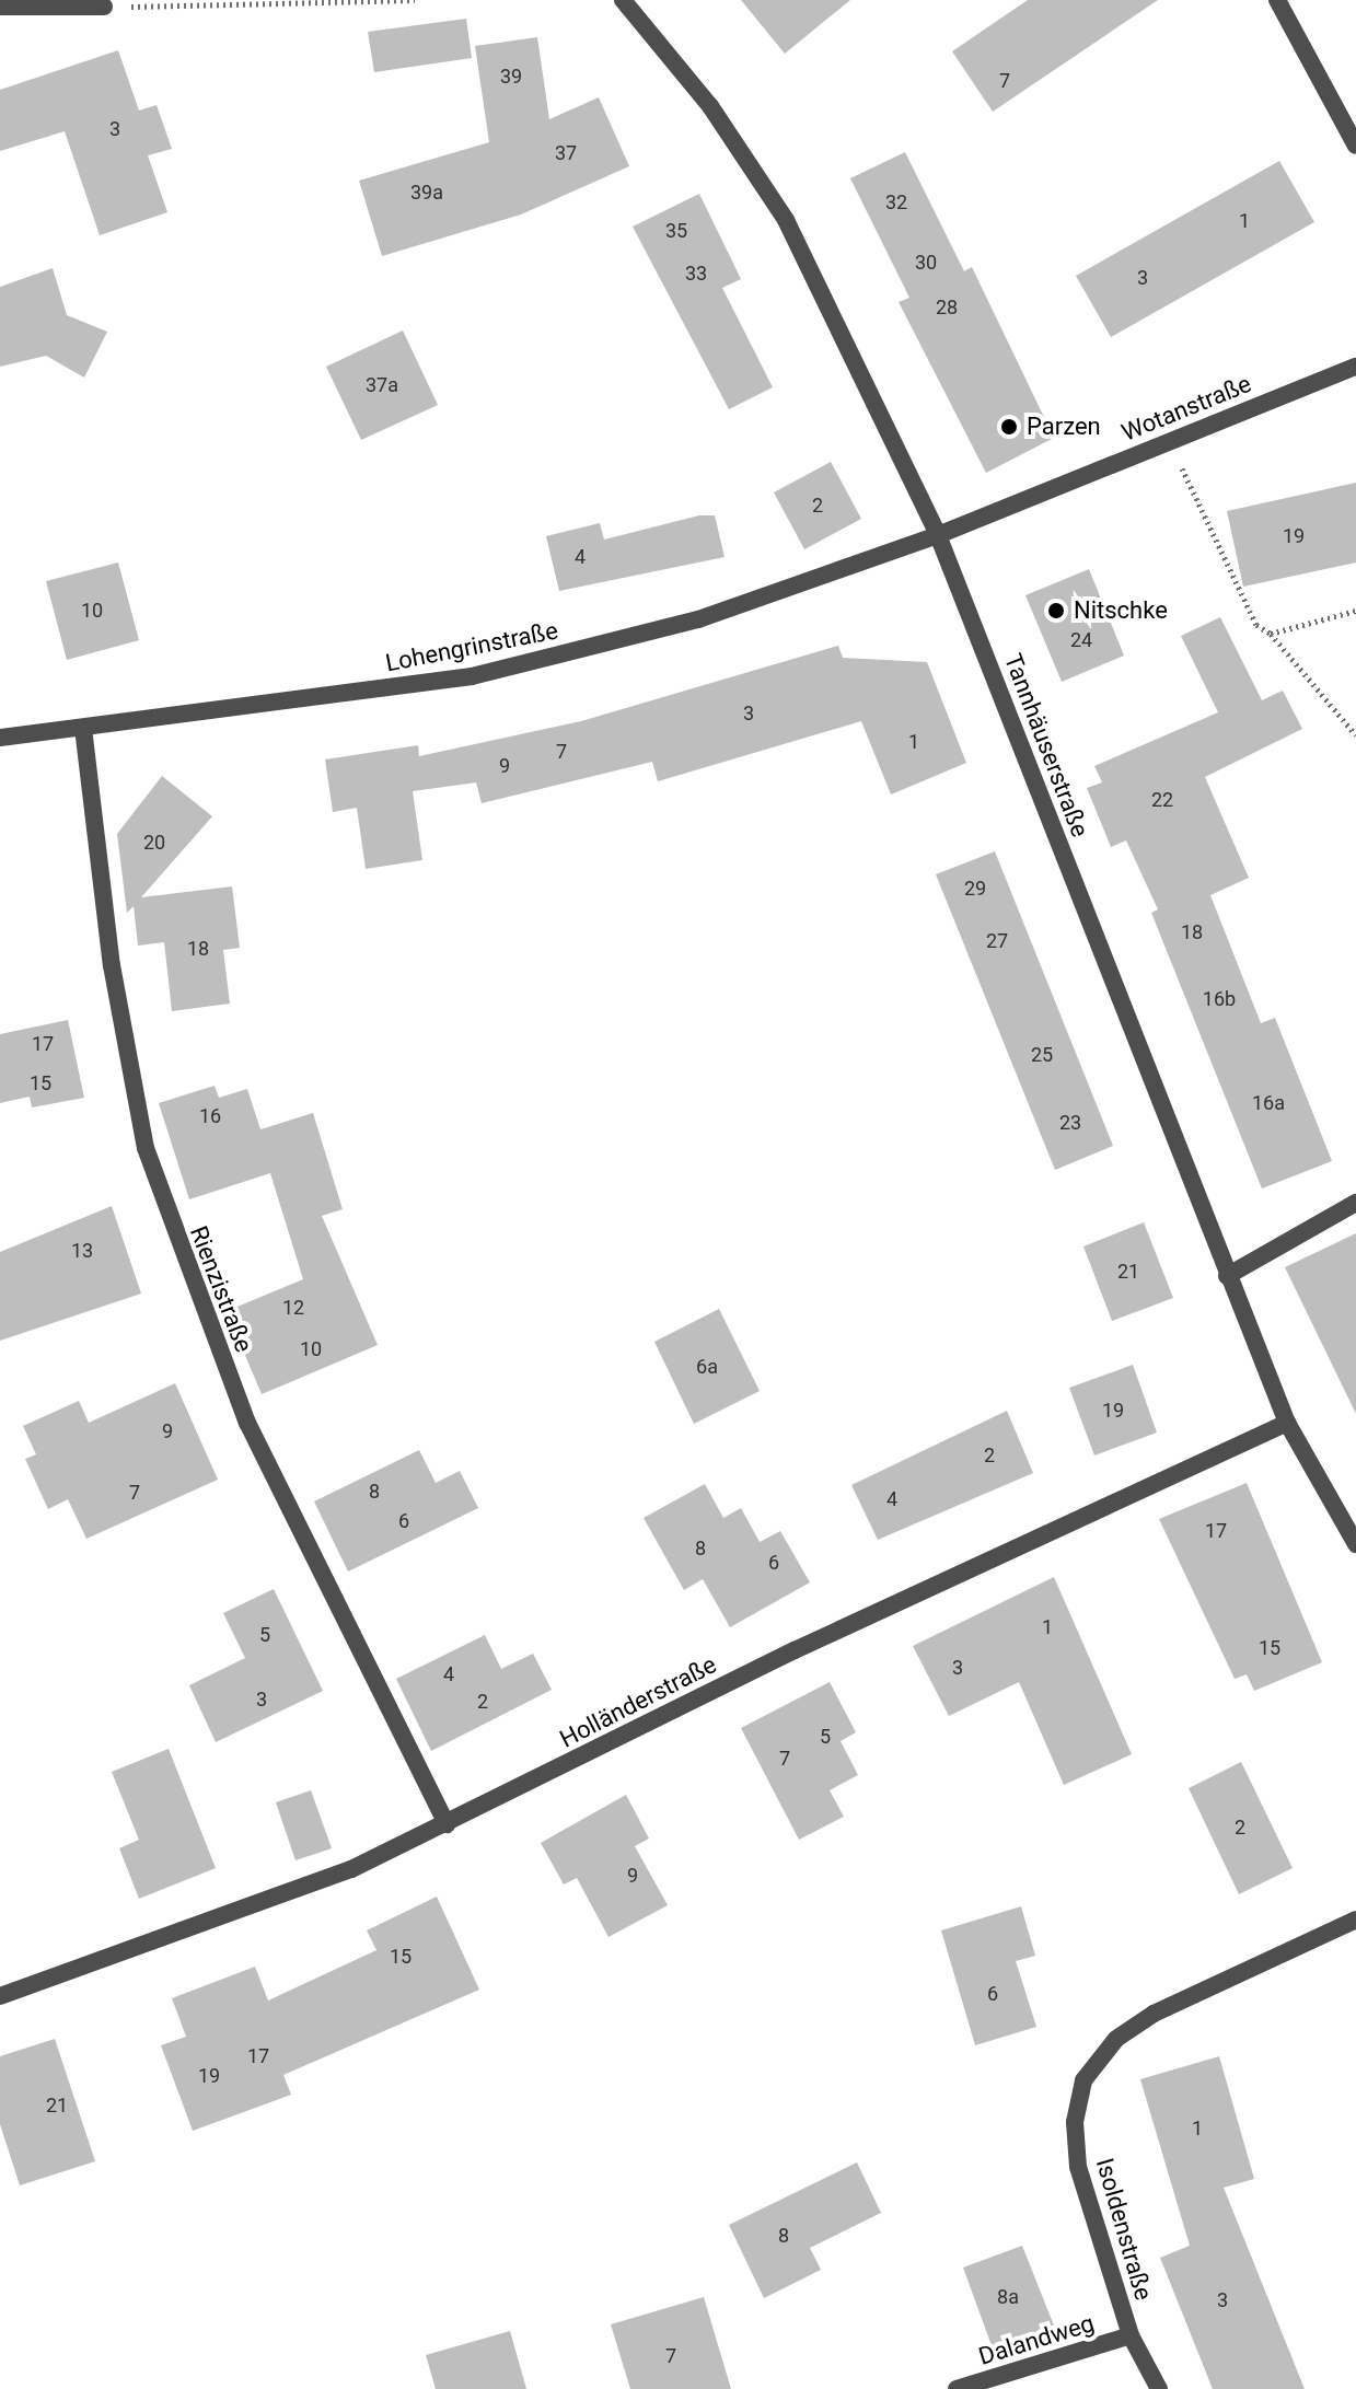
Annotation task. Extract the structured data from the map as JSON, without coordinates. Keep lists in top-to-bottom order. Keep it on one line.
{"streets":{"street":["Wotanstraße","Lohengrinstraße","Tannhäuserstraße","Rienzistraße","Holländerstraße","Isoldenstraße","Dalandweg"]},"crossings":[["Wotanstraße","Lohengrinstraße"],["Wotanstraße","Tannhäuserstraße"],["Lohengrinstraße","Tannhäuserstraße"],["Lohengrinstraße","Rienzistraße"],["Tannhäuserstraße","Holländerstraße"],["Rienzistraße","Holländerstraße"],["Isoldenstraße","Dalandweg"]],"places":["Parzen","Nitschke"],"house_numbers":["39","7","3","37","39a","32","1","35","30","33","3","28","37a","2","19","4","10","24","3","1","7","9","22","20","29","18","27","18","16b","17","25","15","16a","16","23","13","21","12","10","6a","19","9","2","8","7","4","6","17","8","6","1","5","15","3","4","3","2","5","7","2","9","15","6","17","19","21","1","8","8a","3","7"]}
